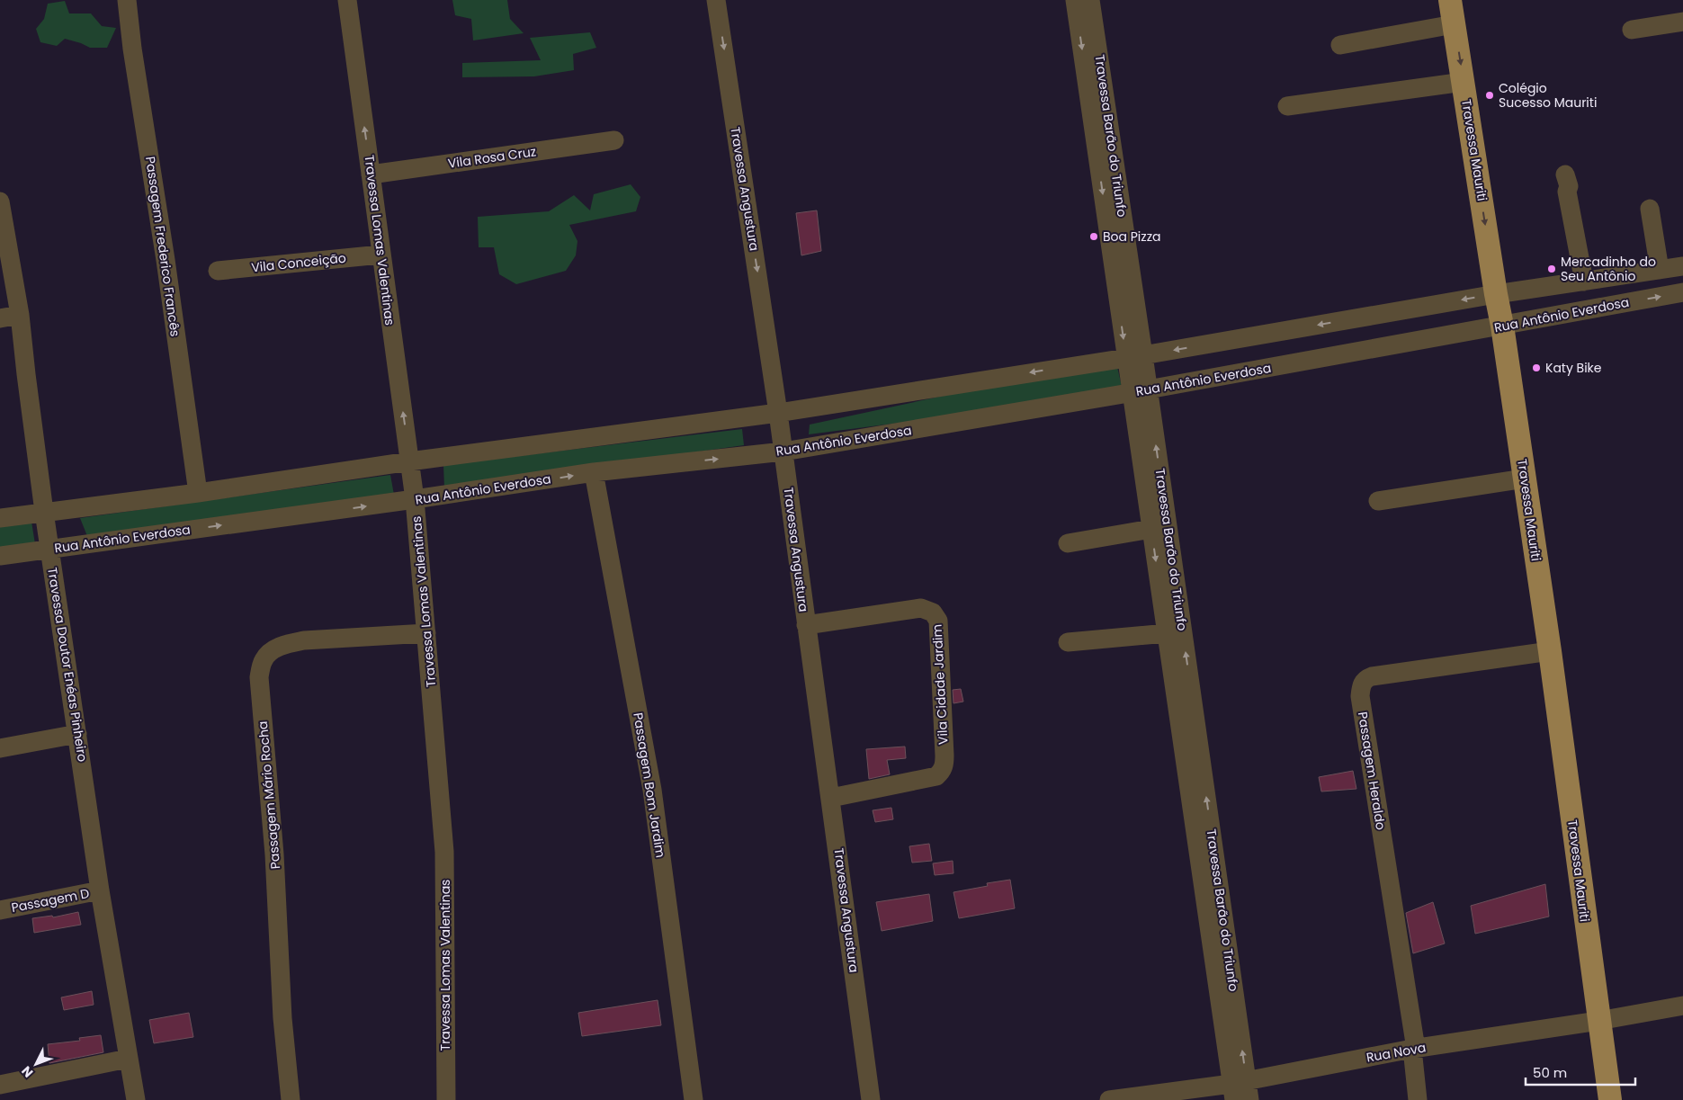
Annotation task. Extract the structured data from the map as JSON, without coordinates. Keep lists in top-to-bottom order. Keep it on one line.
{"streets":{"main road":["Travessa Mauriti"],"street":["Travessa Barão do Triunfo","Vila Rosa Cruz","Travessa Angustura","Travessa Lomas Valentinas","Passagem Frederico Francês","Vila Conceição","Rua Antônio Everdosa","Travessa Doutor Enéas Pinheiro","Vila Cidade Jardim","Passagem Heraldo","Passagem Bom Jardim","Passagem Mário Rocha","Passagem D","Rua Nova"]},"crossings":[["Travessa Barão do Triunfo","Rua Antônio Everdosa"],["Travessa Barão do Triunfo","Rua Nova"],["Travessa Mauriti","Rua Antônio Everdosa"],["Travessa Mauriti","Passagem Heraldo"],["Travessa Mauriti","Rua Nova"],["Vila Rosa Cruz","Travessa Lomas Valentinas"],["Travessa Angustura","Rua Antônio Everdosa"],["Travessa Angustura","Vila Cidade Jardim"],["Travessa Lomas Valentinas","Vila Conceição"],["Travessa Lomas Valentinas","Rua Antônio Everdosa"],["Travessa Lomas Valentinas","Passagem Mário Rocha"],["Rua Antônio Everdosa","Travessa Doutor Enéas Pinheiro"],["Rua Antônio Everdosa","Passagem Bom Jardim"],["Travessa Doutor Enéas Pinheiro","Passagem D"],["Passagem Heraldo","Rua Nova"]],"one_way":["Travessa Angustura"],"places":["Colégio Sucesso Mauriti","Boa Pizza","Mercadinho do Seu Antônio","Katy Bike"],"scale_bar":"50 m","north":"bottom left"}
